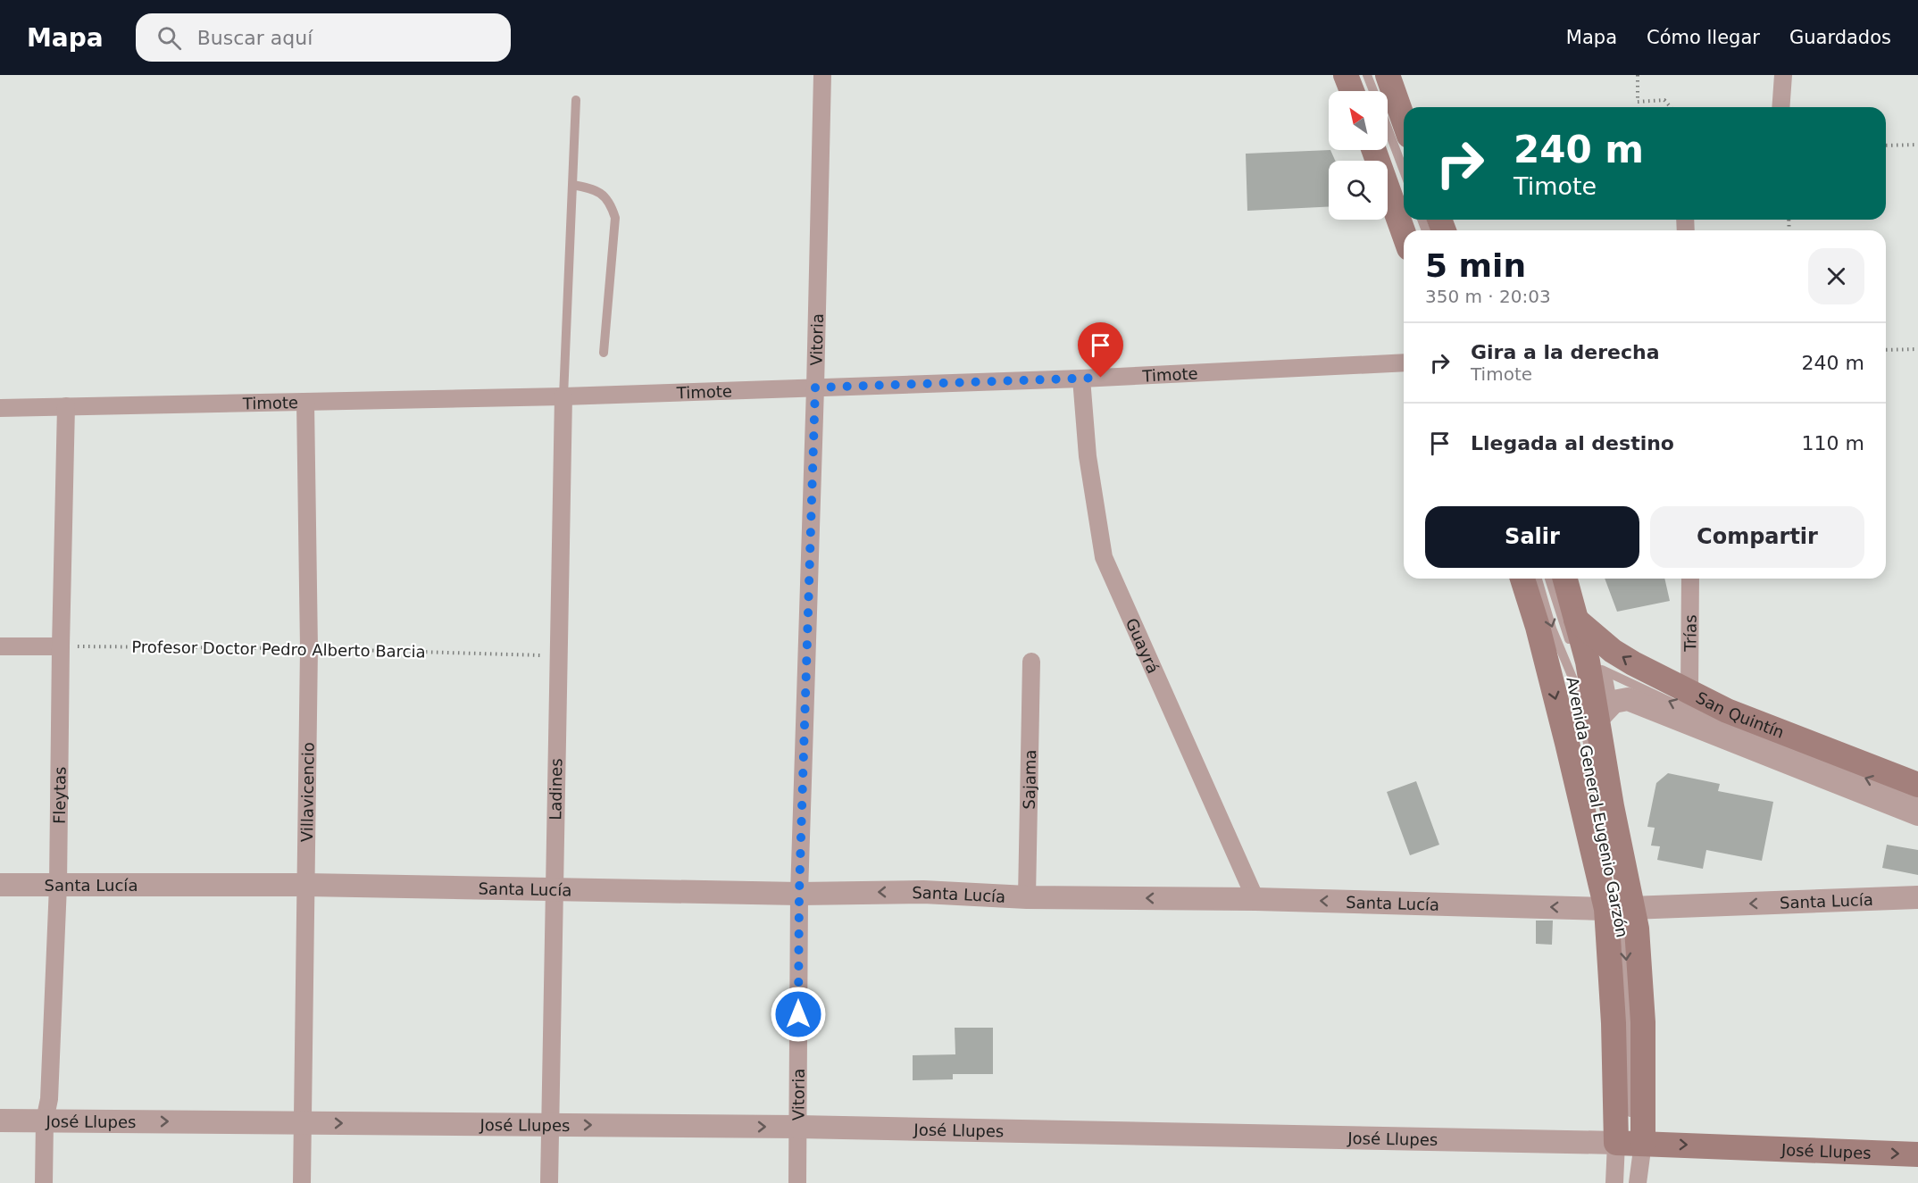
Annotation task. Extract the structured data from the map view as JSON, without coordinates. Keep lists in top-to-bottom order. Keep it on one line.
{"streets":{"main road":["San Quintín","Avenida General Eugenio Garzón","José Llupes"],"street":["Vitoria","Timote","Trías","Guayrá","Sajama","Ladines","Villavicencio","Fleytas","Santa Lucía"],"path":["Profesor Doctor Pedro Alberto Barcia"]},"crossings":[["Vitoria","Timote"],["Vitoria","Santa Lucía"],["Vitoria","José Llupes"],["Timote","Guayrá"],["Timote","Ladines"],["Timote","Villavicencio"],["Timote","Fleytas"],["Trías","San Quintín"],["Guayrá","Santa Lucía"],["Profesor Doctor Pedro Alberto Barcia","Ladines"],["Profesor Doctor Pedro Alberto Barcia","Villavicencio"],["Profesor Doctor Pedro Alberto Barcia","Fleytas"],["San Quintín","Avenida General Eugenio Garzón"],["Sajama","Santa Lucía"],["Ladines","Santa Lucía"],["Ladines","José Llupes"],["Villavicencio","Santa Lucía"],["Villavicencio","José Llupes"],["Fleytas","Santa Lucía"],["Fleytas","José Llupes"],["Avenida General Eugenio Garzón","Santa Lucía"],["Avenida General Eugenio Garzón","José Llupes"]],"one_way":["San Quintín","Santa Lucía","José Llupes"],"north":"top left","page":{"header":"Mapa","search":"Buscar aquí","nav":["Mapa","Cómo llegar","Guardados"],"turn":["240 m","Timote"],"heading":["5 min","350 m · 20:03"],"list":[{"name":"Gira a la derecha","note":"Timote","value":"240 m"},{"name":"Llegada al destino","value":"110 m"}],"buttons":["Salir","Compartir"]}}
